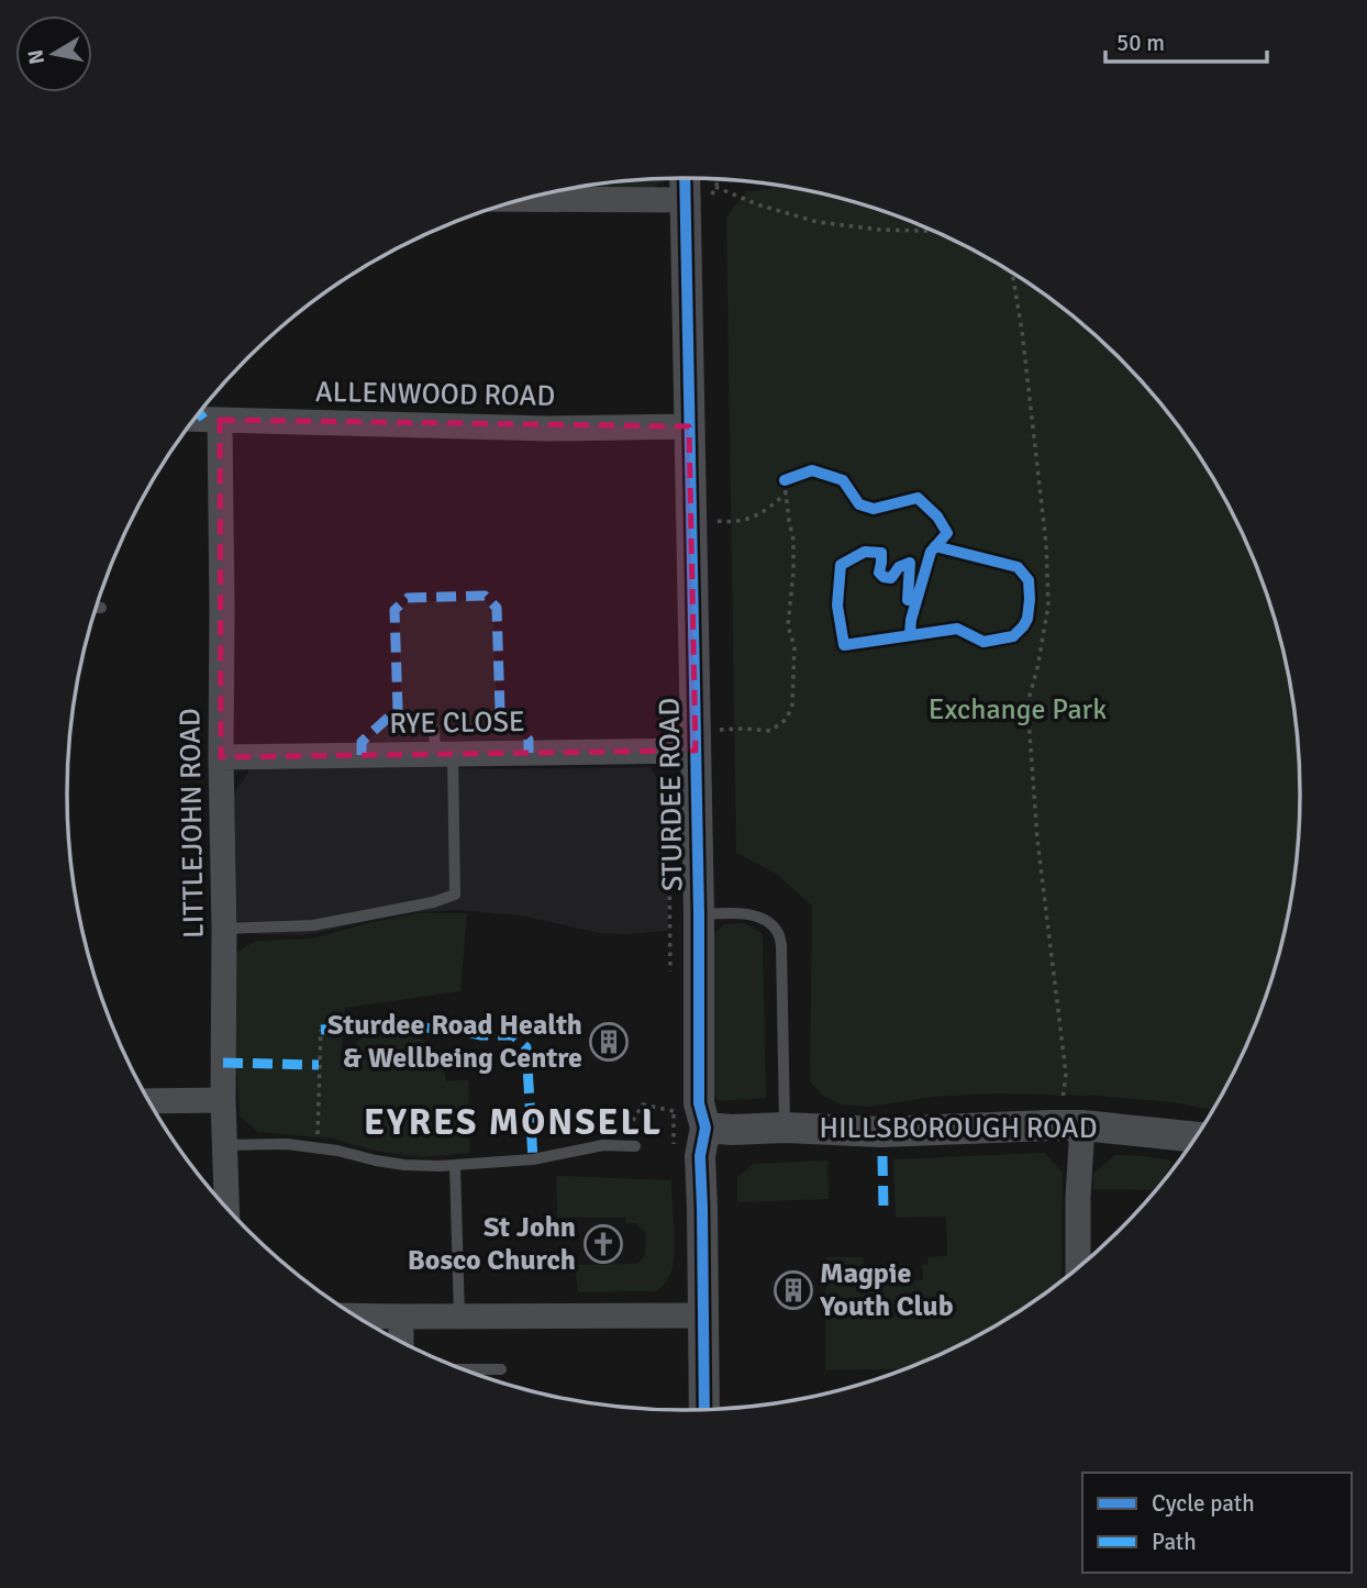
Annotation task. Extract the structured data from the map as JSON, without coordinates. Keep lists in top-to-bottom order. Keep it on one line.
{"streets":{"street":["ALLENWOOD ROAD","RYE CLOSE","STURDEE ROAD","LITTLEJOHN ROAD","HILLSBOROUGH ROAD"]},"crossings":[["ALLENWOOD ROAD","STURDEE ROAD"],["ALLENWOOD ROAD","LITTLEJOHN ROAD"],["RYE CLOSE","STURDEE ROAD"],["RYE CLOSE","LITTLEJOHN ROAD"],["STURDEE ROAD","HILLSBOROUGH ROAD"]],"districts":["EYRES MONSELL"],"parks":["Exchange Park"],"places":{"building":["Sturdee Road Health & Wellbeing Centre","Magpie Youth Club"],"church":["St John Bosco Church"]},"legend":["Cycle path","Path"],"scale_bar":"50 m","north":"left"}
